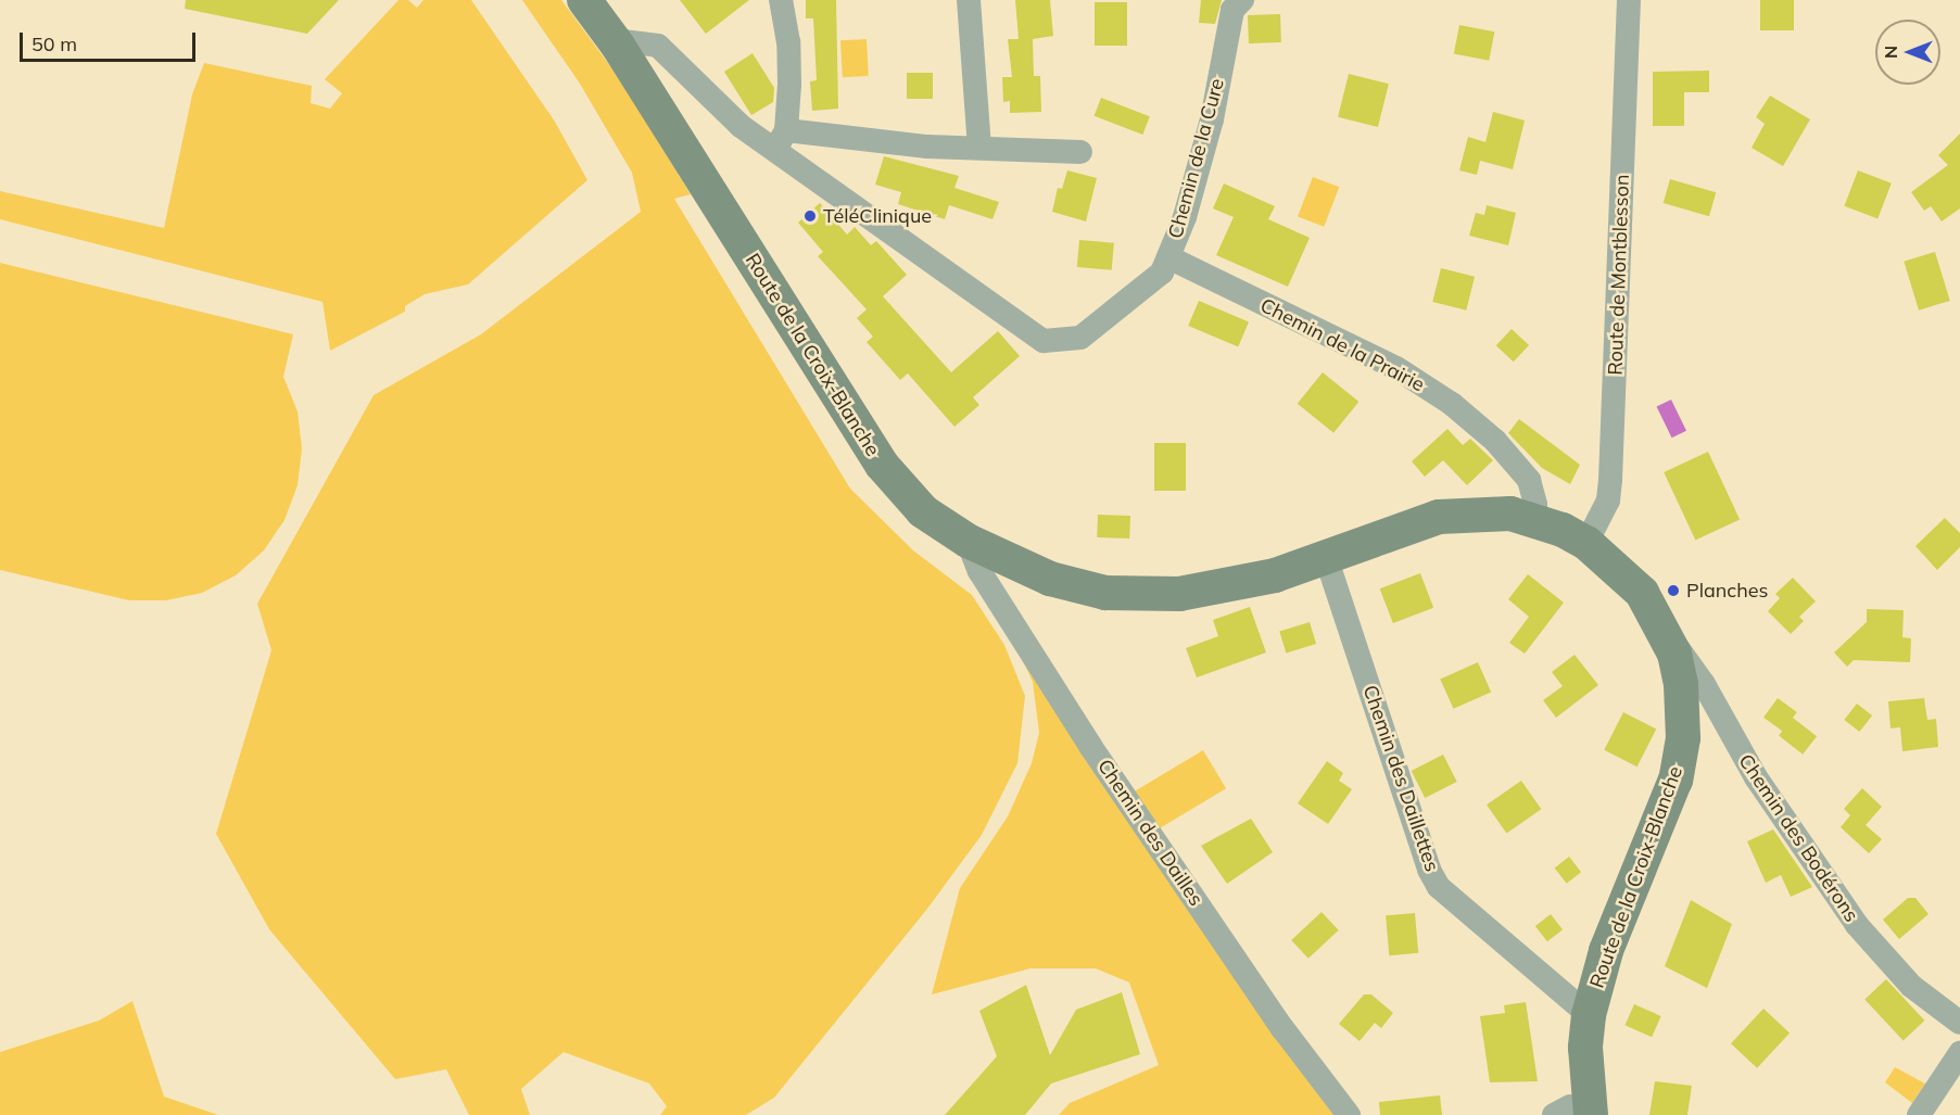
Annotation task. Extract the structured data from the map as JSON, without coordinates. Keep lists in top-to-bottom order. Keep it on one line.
{"streets":{"street":["Chemin de la Cure","Route de Montblesson","Chemin de la Prairie","Route de la Croix-Blanche","Chemin des Daillettes","Chemin des Dailles","Chemin des Bodérons"]},"crossings":[["Chemin de la Cure","Chemin de la Prairie"],["Chemin de la Cure","Route de la Croix-Blanche"],["Route de Montblesson","Route de la Croix-Blanche"],["Chemin de la Prairie","Route de la Croix-Blanche"],["Route de la Croix-Blanche","Chemin des Daillettes"],["Route de la Croix-Blanche","Chemin des Dailles"],["Route de la Croix-Blanche","Chemin des Bodérons"]],"places":["TéléClinique","Planches"],"scale_bar":"50 m","north":"left"}
